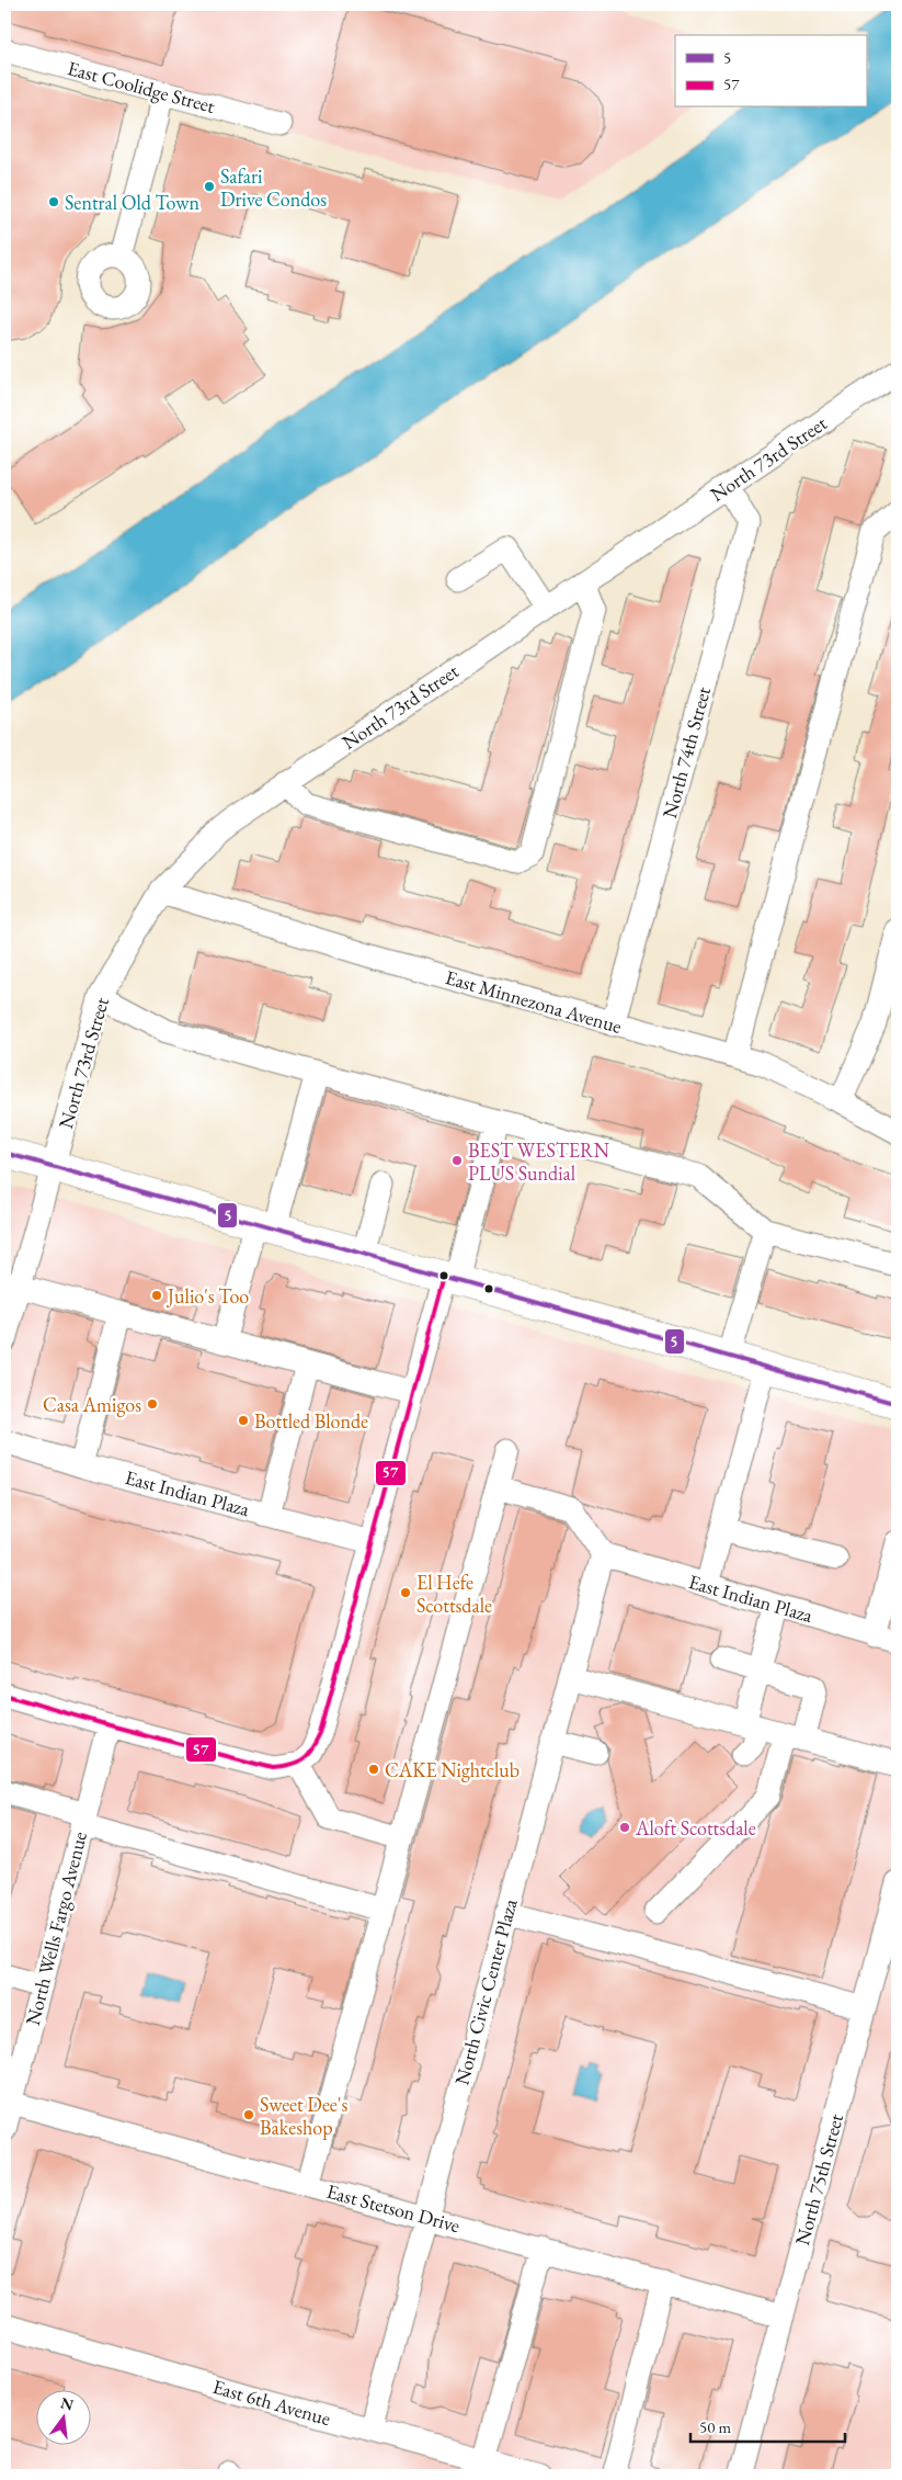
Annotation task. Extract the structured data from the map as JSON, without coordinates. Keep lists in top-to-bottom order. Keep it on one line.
{"streets":{"street":["East Coolidge Street","North 73rd Street","North 74th Street","East Minnezona Avenue","East Indian Plaza","North Wells Fargo Avenue","North Civic Center Plaza","North 75th Street","East Stetson Drive","East 6th Avenue"]},"crossings":[["North 73rd Street","North 74th Street"],["North 73rd Street","East Minnezona Avenue"],["North 74th Street","East Minnezona Avenue"],["East Indian Plaza","North Civic Center Plaza"],["North Wells Fargo Avenue","East Stetson Drive"],["North Civic Center Plaza","East Stetson Drive"],["North Civic Center Plaza","East 6th Avenue"],["North 75th Street","East Stetson Drive"]],"places":["Safari Drive Condos","Sentral Old Town","BEST WESTERN PLUS Sundial","Julio's Too","Casa Amigos","Bottled Blonde","El Hefe Scottsdale","CAKE Nightclub","Aloft Scottsdale","Sweet Dee's Bakeshop"],"lines":["transit line 5","transit line 57"],"legend":["5","57"],"scale_bar":"50 m","north":"top"}
